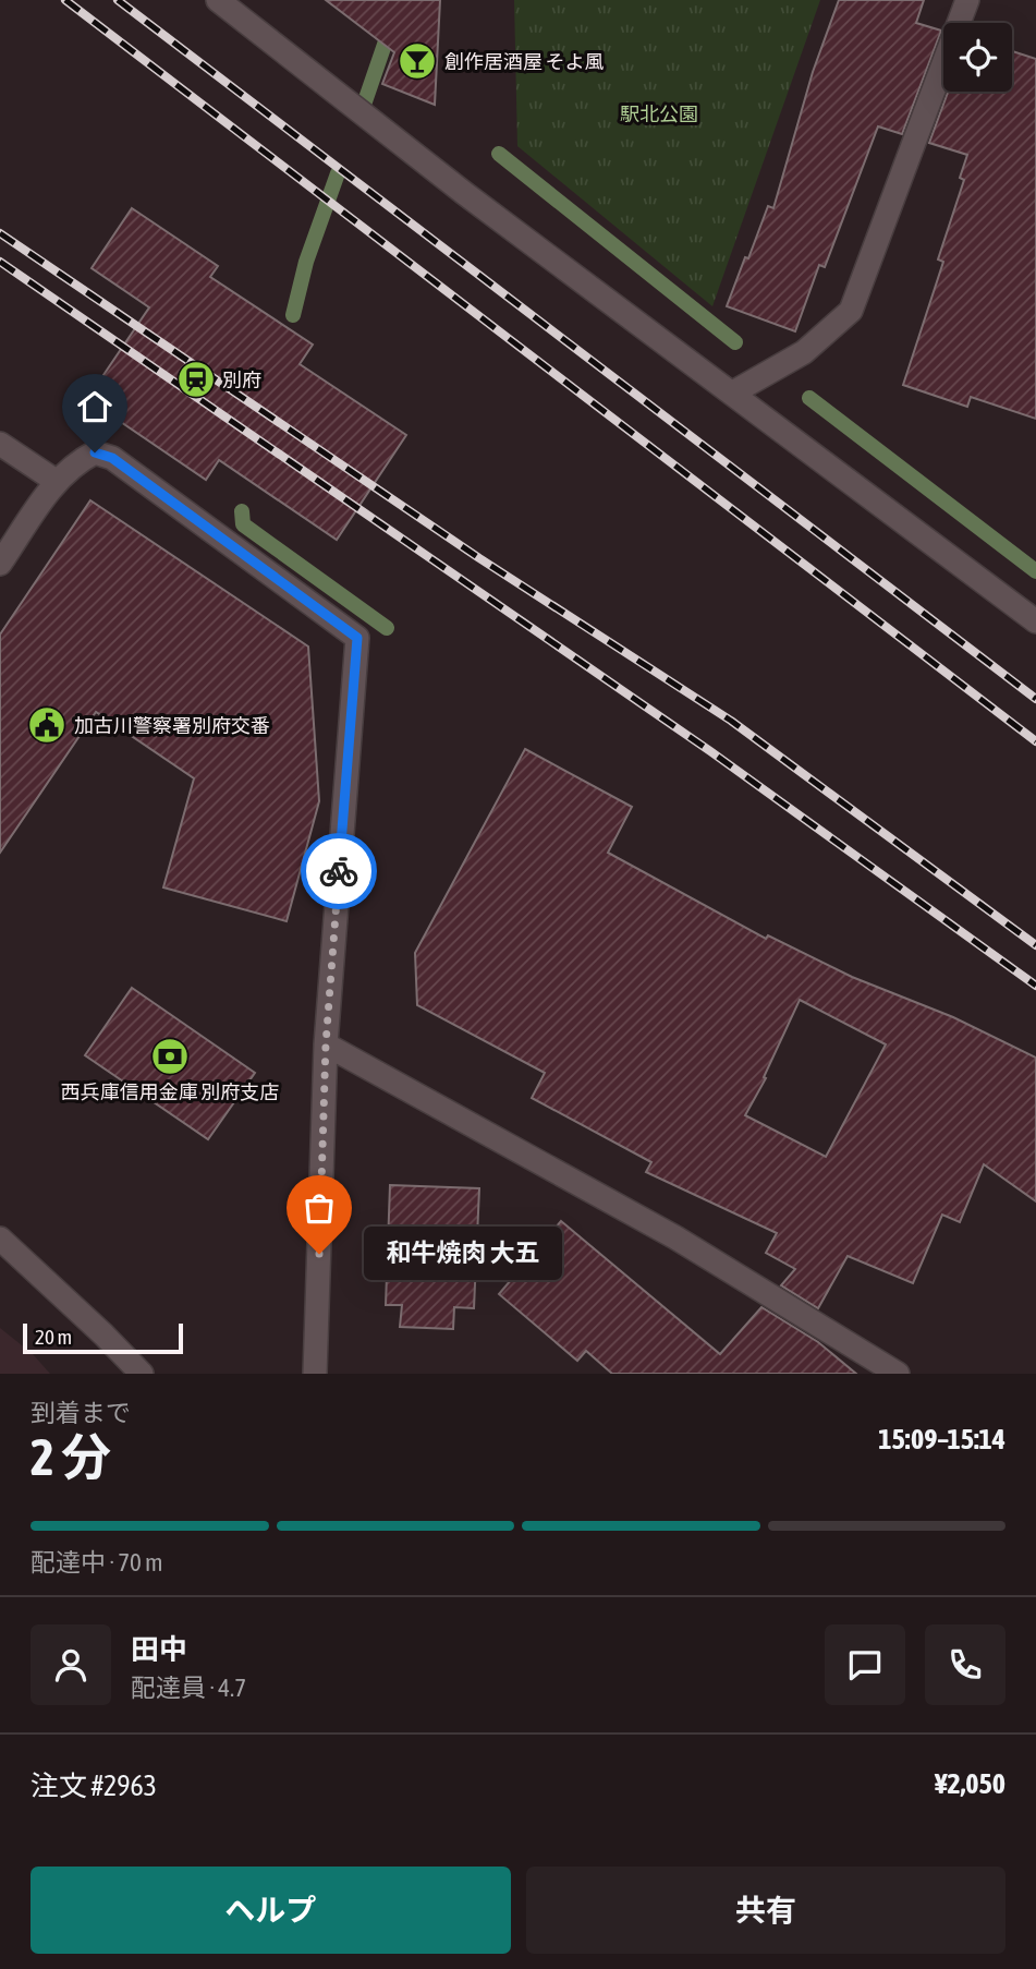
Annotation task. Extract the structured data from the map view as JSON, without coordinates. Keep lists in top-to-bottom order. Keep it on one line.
{"parks":["駅北公園"],"places":{"bar":["創作居酒屋 そよ風"],"station":["別府"],"public building":["加古川警察署別府交番"],"bank":["西兵庫信用金庫 別府支店"],"other":["和牛焼肉 大五"]},"scale_bar":"20 m","page":{"bubble":"和牛焼肉 大五","scale":"20 m","heading":["2 分","到着まで","15:09–15:14"],"panel":["田中","配達員 · 4.7","注文 #2963","¥2,050"],"bar":"配達中 · 70 m","buttons":["ヘルプ","共有"]}}
